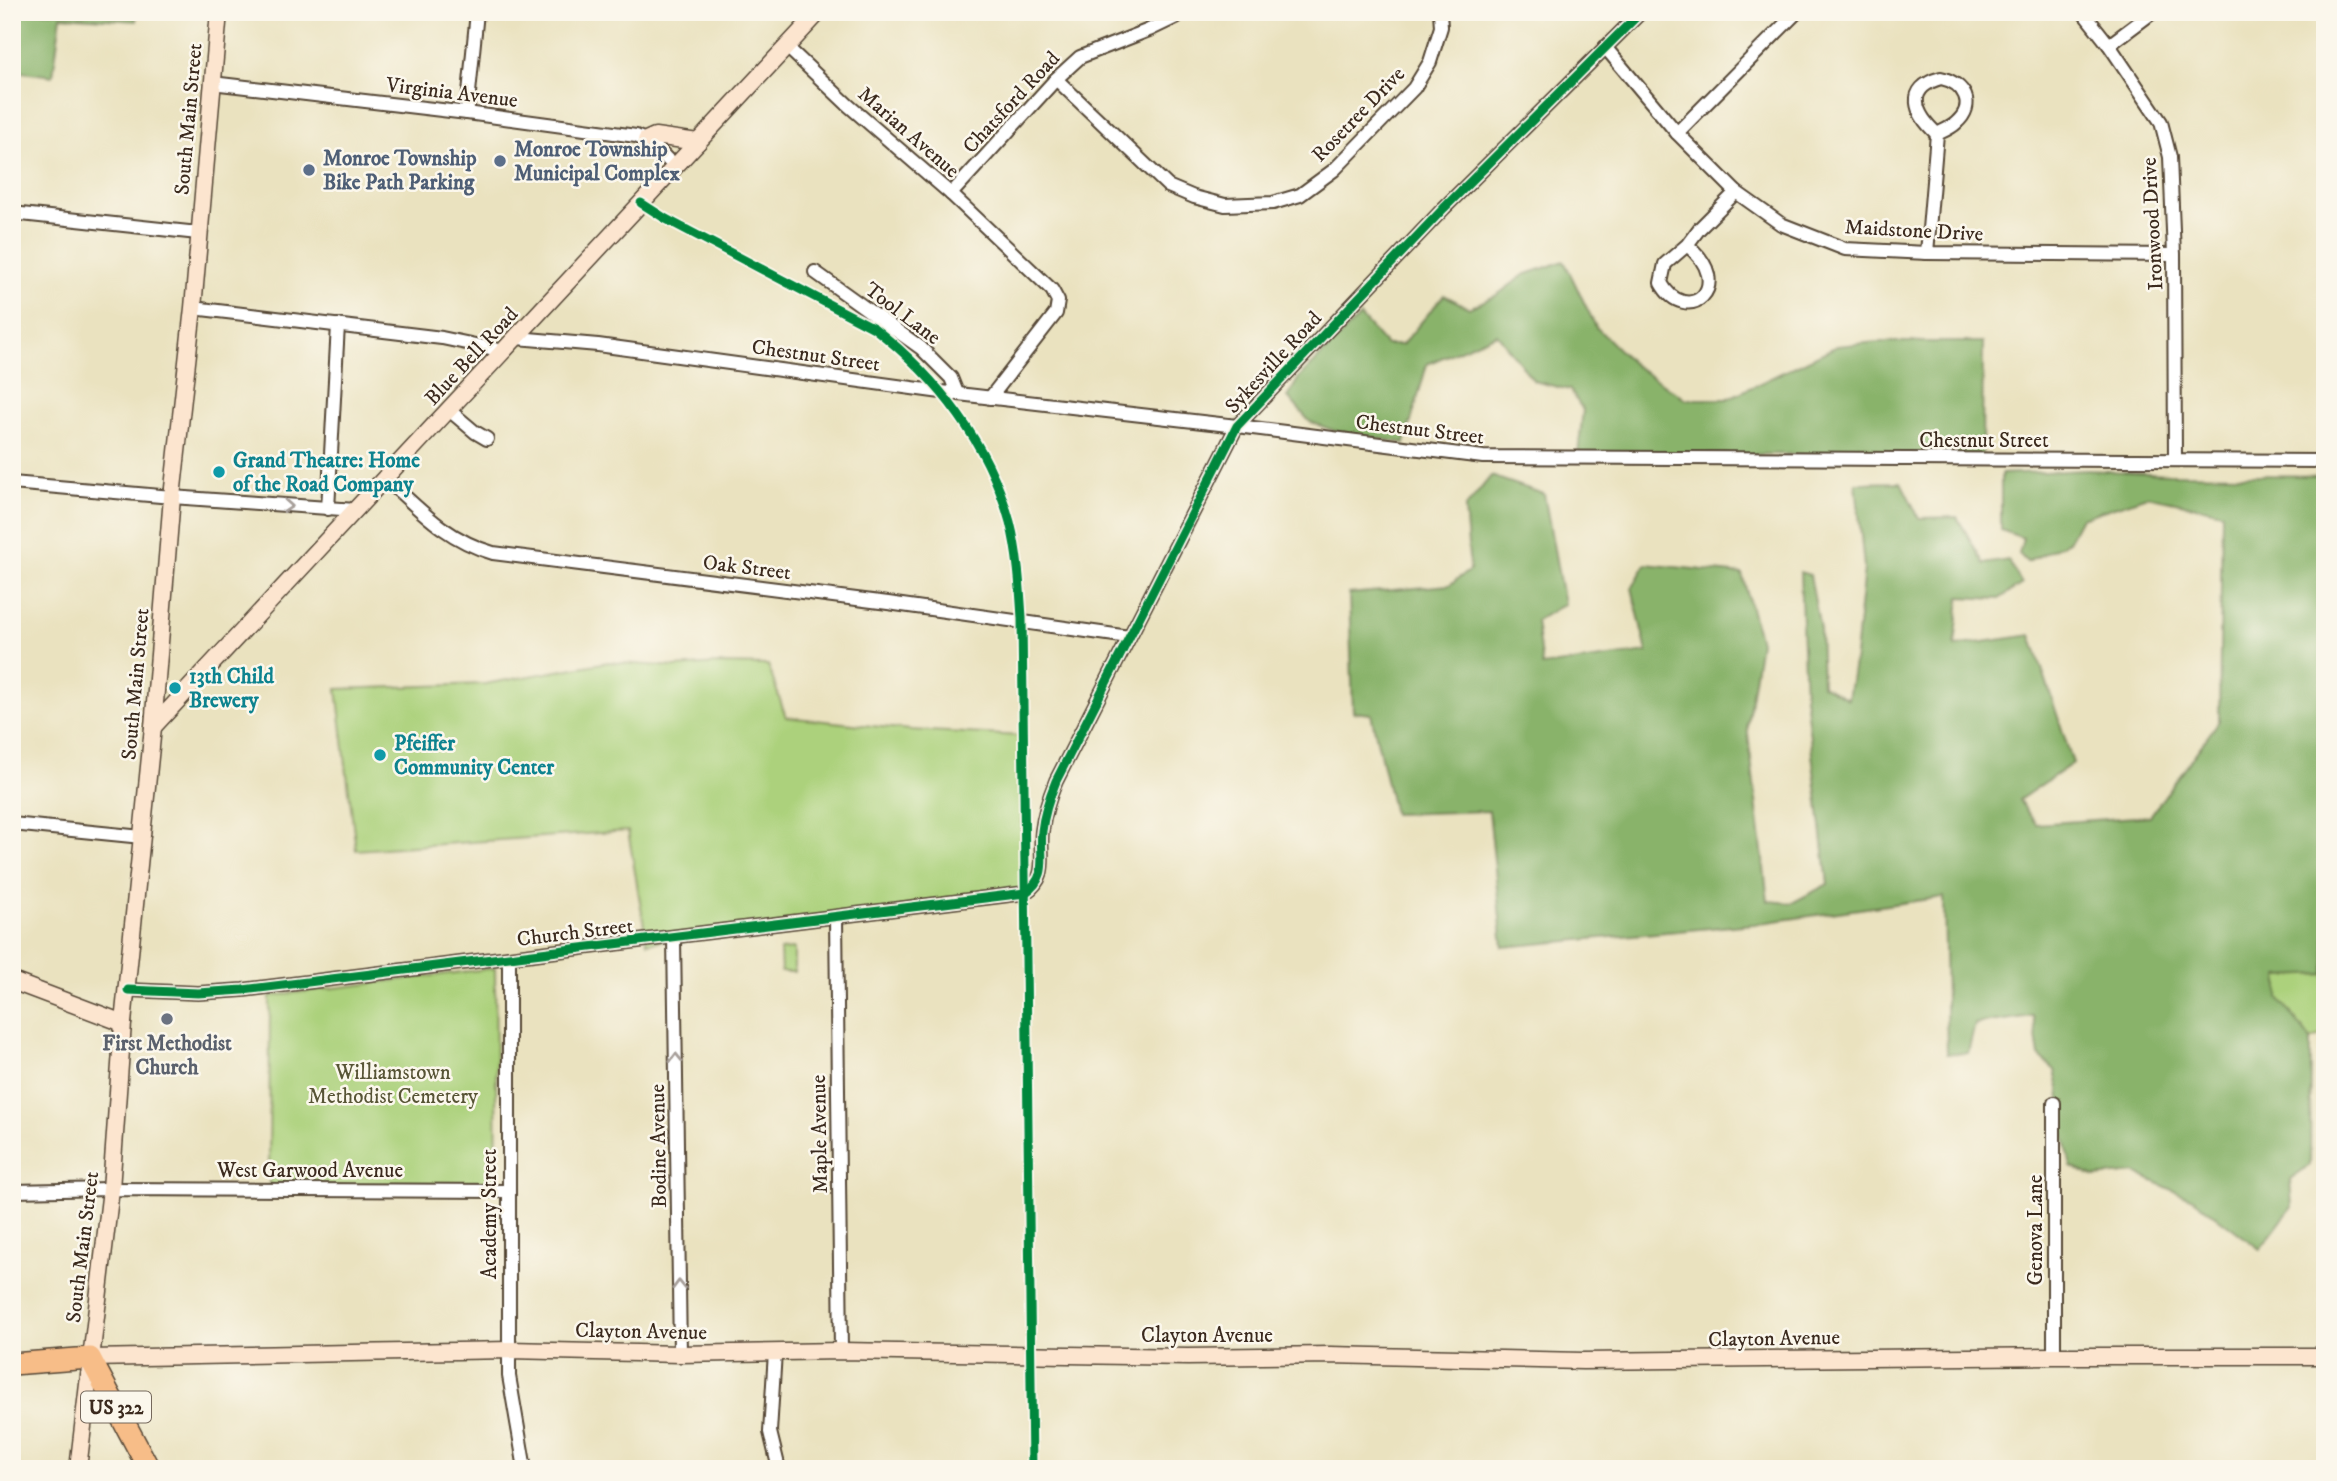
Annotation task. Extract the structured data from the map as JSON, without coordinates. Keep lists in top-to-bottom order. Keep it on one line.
{"streets":{"highway":["US 322"],"main road":["South Main Street","Blue Bell Road","Clayton Avenue"],"street":["Virginia Avenue","Chatsford Road","Rosetree Drive","Marian Avenue","Ironwood Drive","Maidstone Drive","Tool Lane","Chestnut Street","Sykesville Road","Oak Street","Church Street","Maple Avenue","Bodine Avenue","West Garwood Avenue","Academy Street","Genova Lane"]},"crossings":[["Virginia Avenue","South Main Street"],["Chatsford Road","Rosetree Drive"],["Chatsford Road","Marian Avenue"],["South Main Street","Blue Bell Road"],["South Main Street","Church Street"],["South Main Street","West Garwood Avenue"],["South Main Street","Clayton Avenue"],["South Main Street","US 322"],["Marian Avenue","Chestnut Street"],["Marian Avenue","Blue Bell Road"],["Ironwood Drive","Maidstone Drive"],["Ironwood Drive","Chestnut Street"],["Maidstone Drive","Sykesville Road"],["Tool Lane","Chestnut Street"],["Chestnut Street","Blue Bell Road"],["Chestnut Street","Sykesville Road"],["Blue Bell Road","Oak Street"],["Sykesville Road","Oak Street"],["Sykesville Road","Church Street"],["Church Street","Maple Avenue"],["Church Street","Bodine Avenue"],["Church Street","Academy Street"],["Maple Avenue","Clayton Avenue"],["Bodine Avenue","Clayton Avenue"],["West Garwood Avenue","Academy Street"],["Academy Street","Clayton Avenue"],["Genova Lane","Clayton Avenue"],["Clayton Avenue","US 322"]],"one_way":["Bodine Avenue"],"parks":["Williamstown Methodist Cemetery"],"places":["Monroe Township Municipal Complex","Monroe Township Bike Path Parking","Grand Theatre: Home of the Road Company","13th Child Brewery","Pfeiffer Community Center","First Methodist Church"]}
